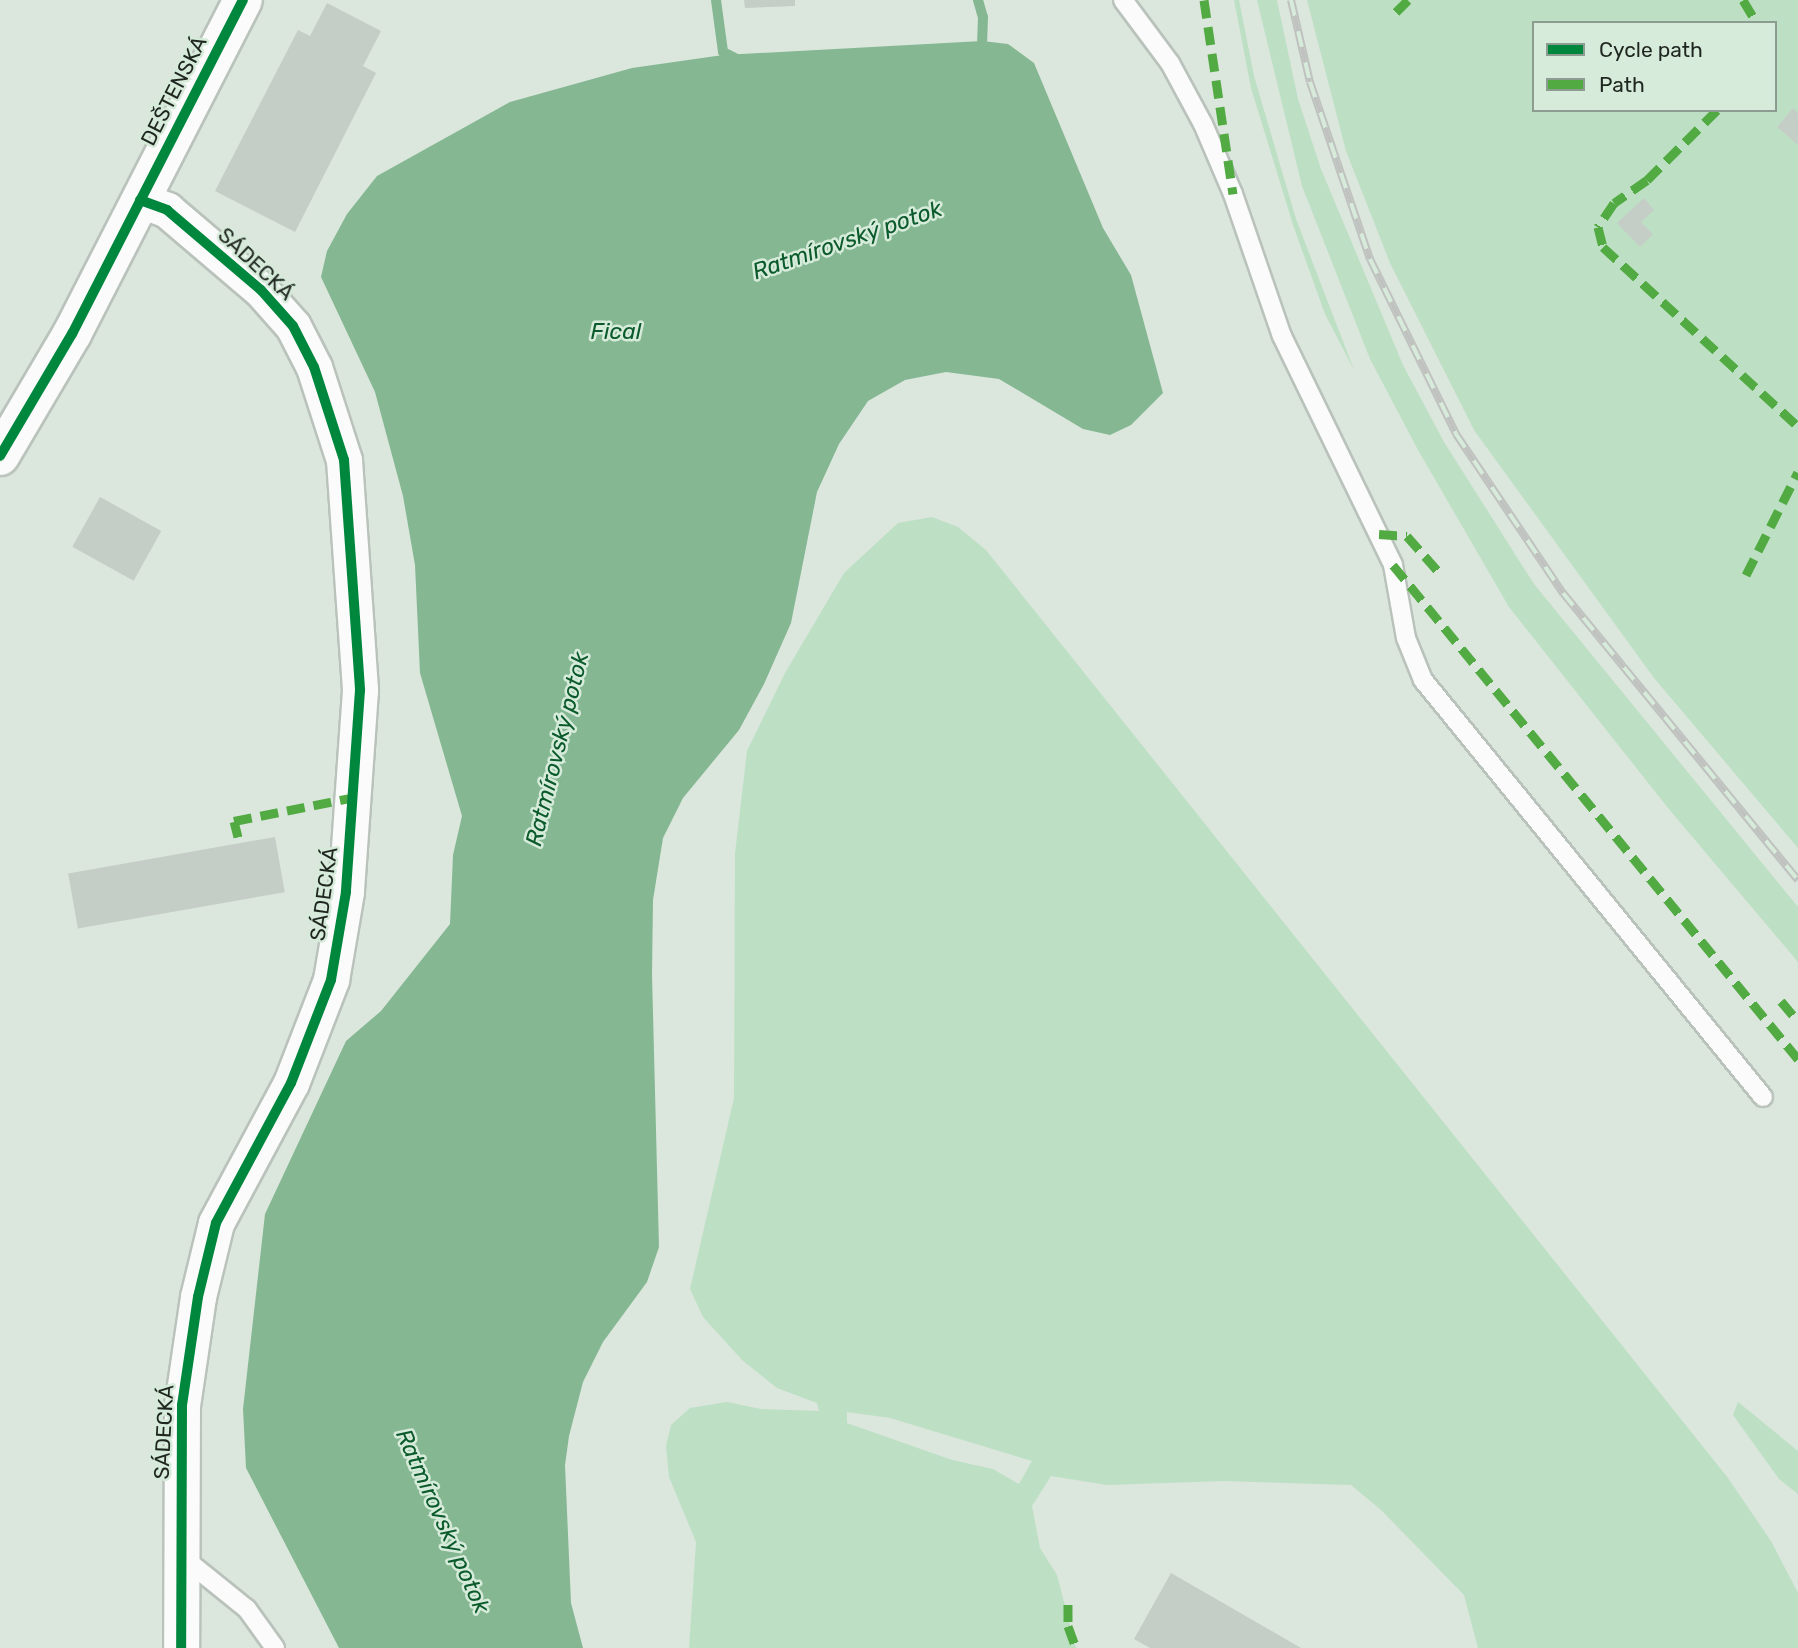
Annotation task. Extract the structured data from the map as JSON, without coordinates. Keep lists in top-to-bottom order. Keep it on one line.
{"streets":{"main road":["DEŠTENSKÁ"],"street":["SÁDECKÁ"]},"crossings":[["DEŠTENSKÁ","SÁDECKÁ"]],"water":["Ratmírovský potok","Fical"],"legend":["Cycle path","Path"]}
